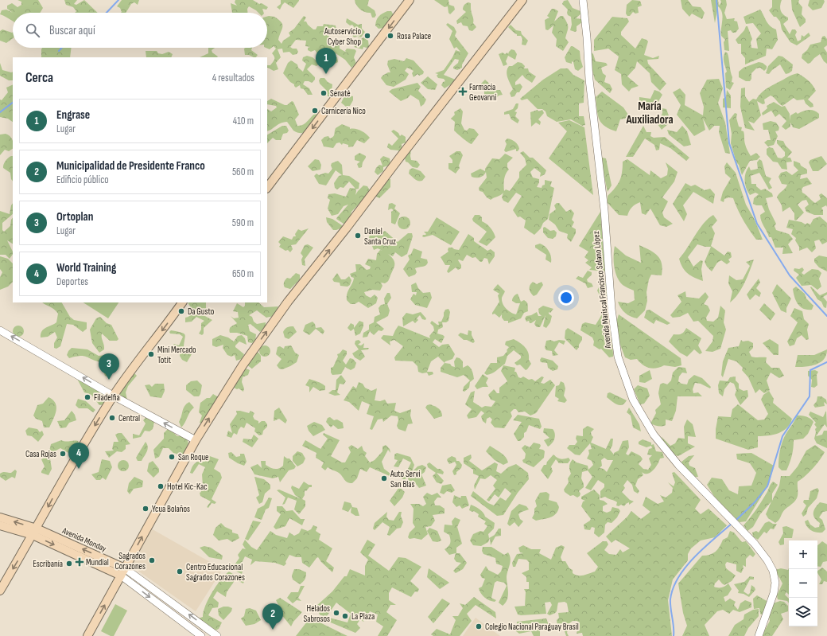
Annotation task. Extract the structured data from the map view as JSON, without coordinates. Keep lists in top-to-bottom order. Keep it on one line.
{"streets":{"main road":["Avenida Monday"],"street":["Avenida Mariscal Francisco Solano López"]},"districts":["María Auxiliadora"],"places":{"other":["Autoservicio Cyber Shop","Rosa Palace","Senaté","Carnicería Nico","Daniel Santa Cruz","Da Gusto","Mini Mercado Totit","Filadelfia","Central","Casa Rojas","San Roque","Auto Servi San Blas","Hotel Kic-Kac","Ycua Bolaños","Sagrados Corazones","Escribanía","Centro Educacional Sagrados Corazones","Helados Sabrosos","La Plaza","Colegio Nacional Paraguay Brasil"],"health":["Farmacia Geovanni","Mundial"]},"page":{"search":"Buscar aquí","pins":["1","3","4","2"],"heading":["Cerca","4 resultados"],"list":[{"mark":"1","name":"Engrase","note":"Lugar","value":"410 m"},{"mark":"2","name":"Municipalidad de Presidente Franco","note":"Edificio público","value":"560 m"},{"mark":"3","name":"Ortoplan","note":"Lugar","value":"590 m"},{"mark":"4","name":"World Training","note":"Deportes","value":"650 m"}],"map_buttons":["+","−"]}}
